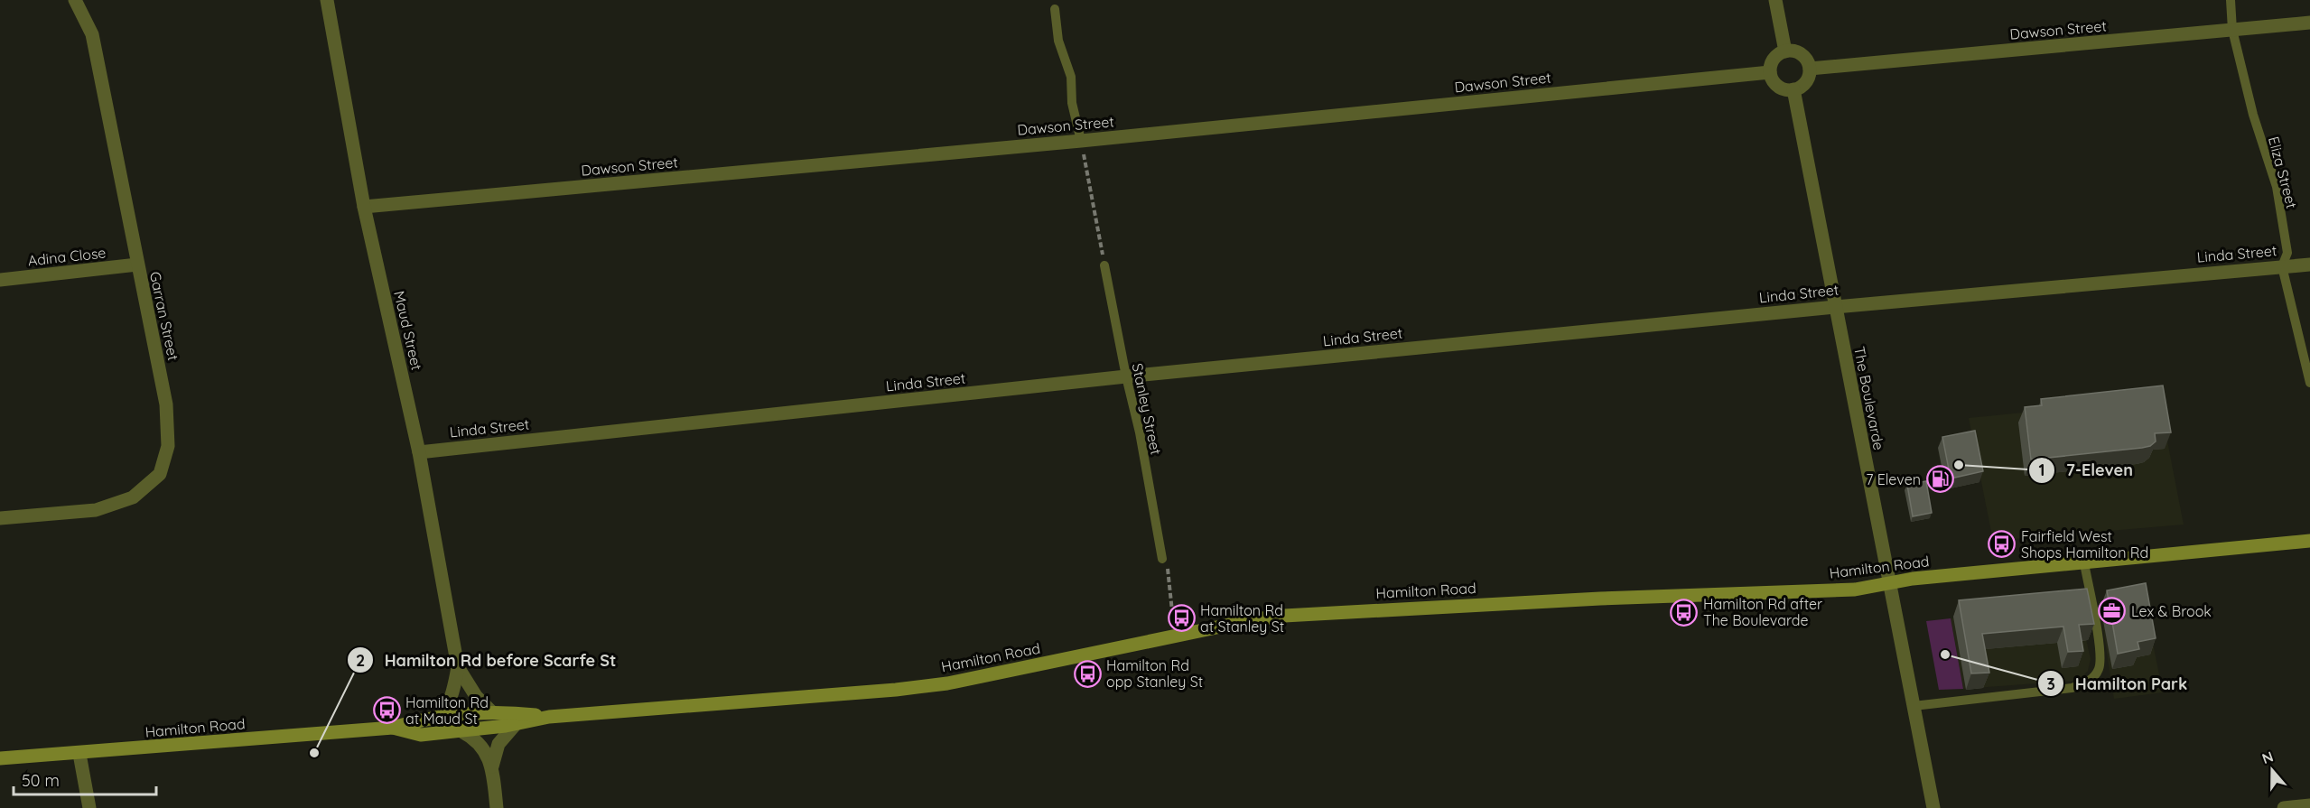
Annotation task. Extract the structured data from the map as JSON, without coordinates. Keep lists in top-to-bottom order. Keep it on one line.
{"streets":{"main road":["Hamilton Road"],"street":["Dawson Street","Linda Street","Adina Close","Garran Street","Maud Street","The Boulevarde"],"lane":["Eliza Street","Stanley Street"]},"crossings":[["Dawson Street","Eliza Street"],["Dawson Street","Maud Street"],["Dawson Street","The Boulevarde"],["Eliza Street","Linda Street"],["Linda Street","Maud Street"],["Linda Street","The Boulevarde"],["Linda Street","Stanley Street"],["Adina Close","Garran Street"],["Maud Street","Hamilton Road"],["The Boulevarde","Hamilton Road"]],"places":{"other":["7-Eleven","Hamilton Park","Hamilton Rd before Scarfe St"],"fuel station":["7 Eleven"],"bus stop":["Fairfield West Shops Hamilton Rd","Hamilton Rd after The Boulevarde","Hamilton Rd at Stanley St","Hamilton Rd opp Stanley St","Hamilton Rd at Maud St"],"office":["Lex & Brook"]},"scale_bar":"50 m","north":"top"}
